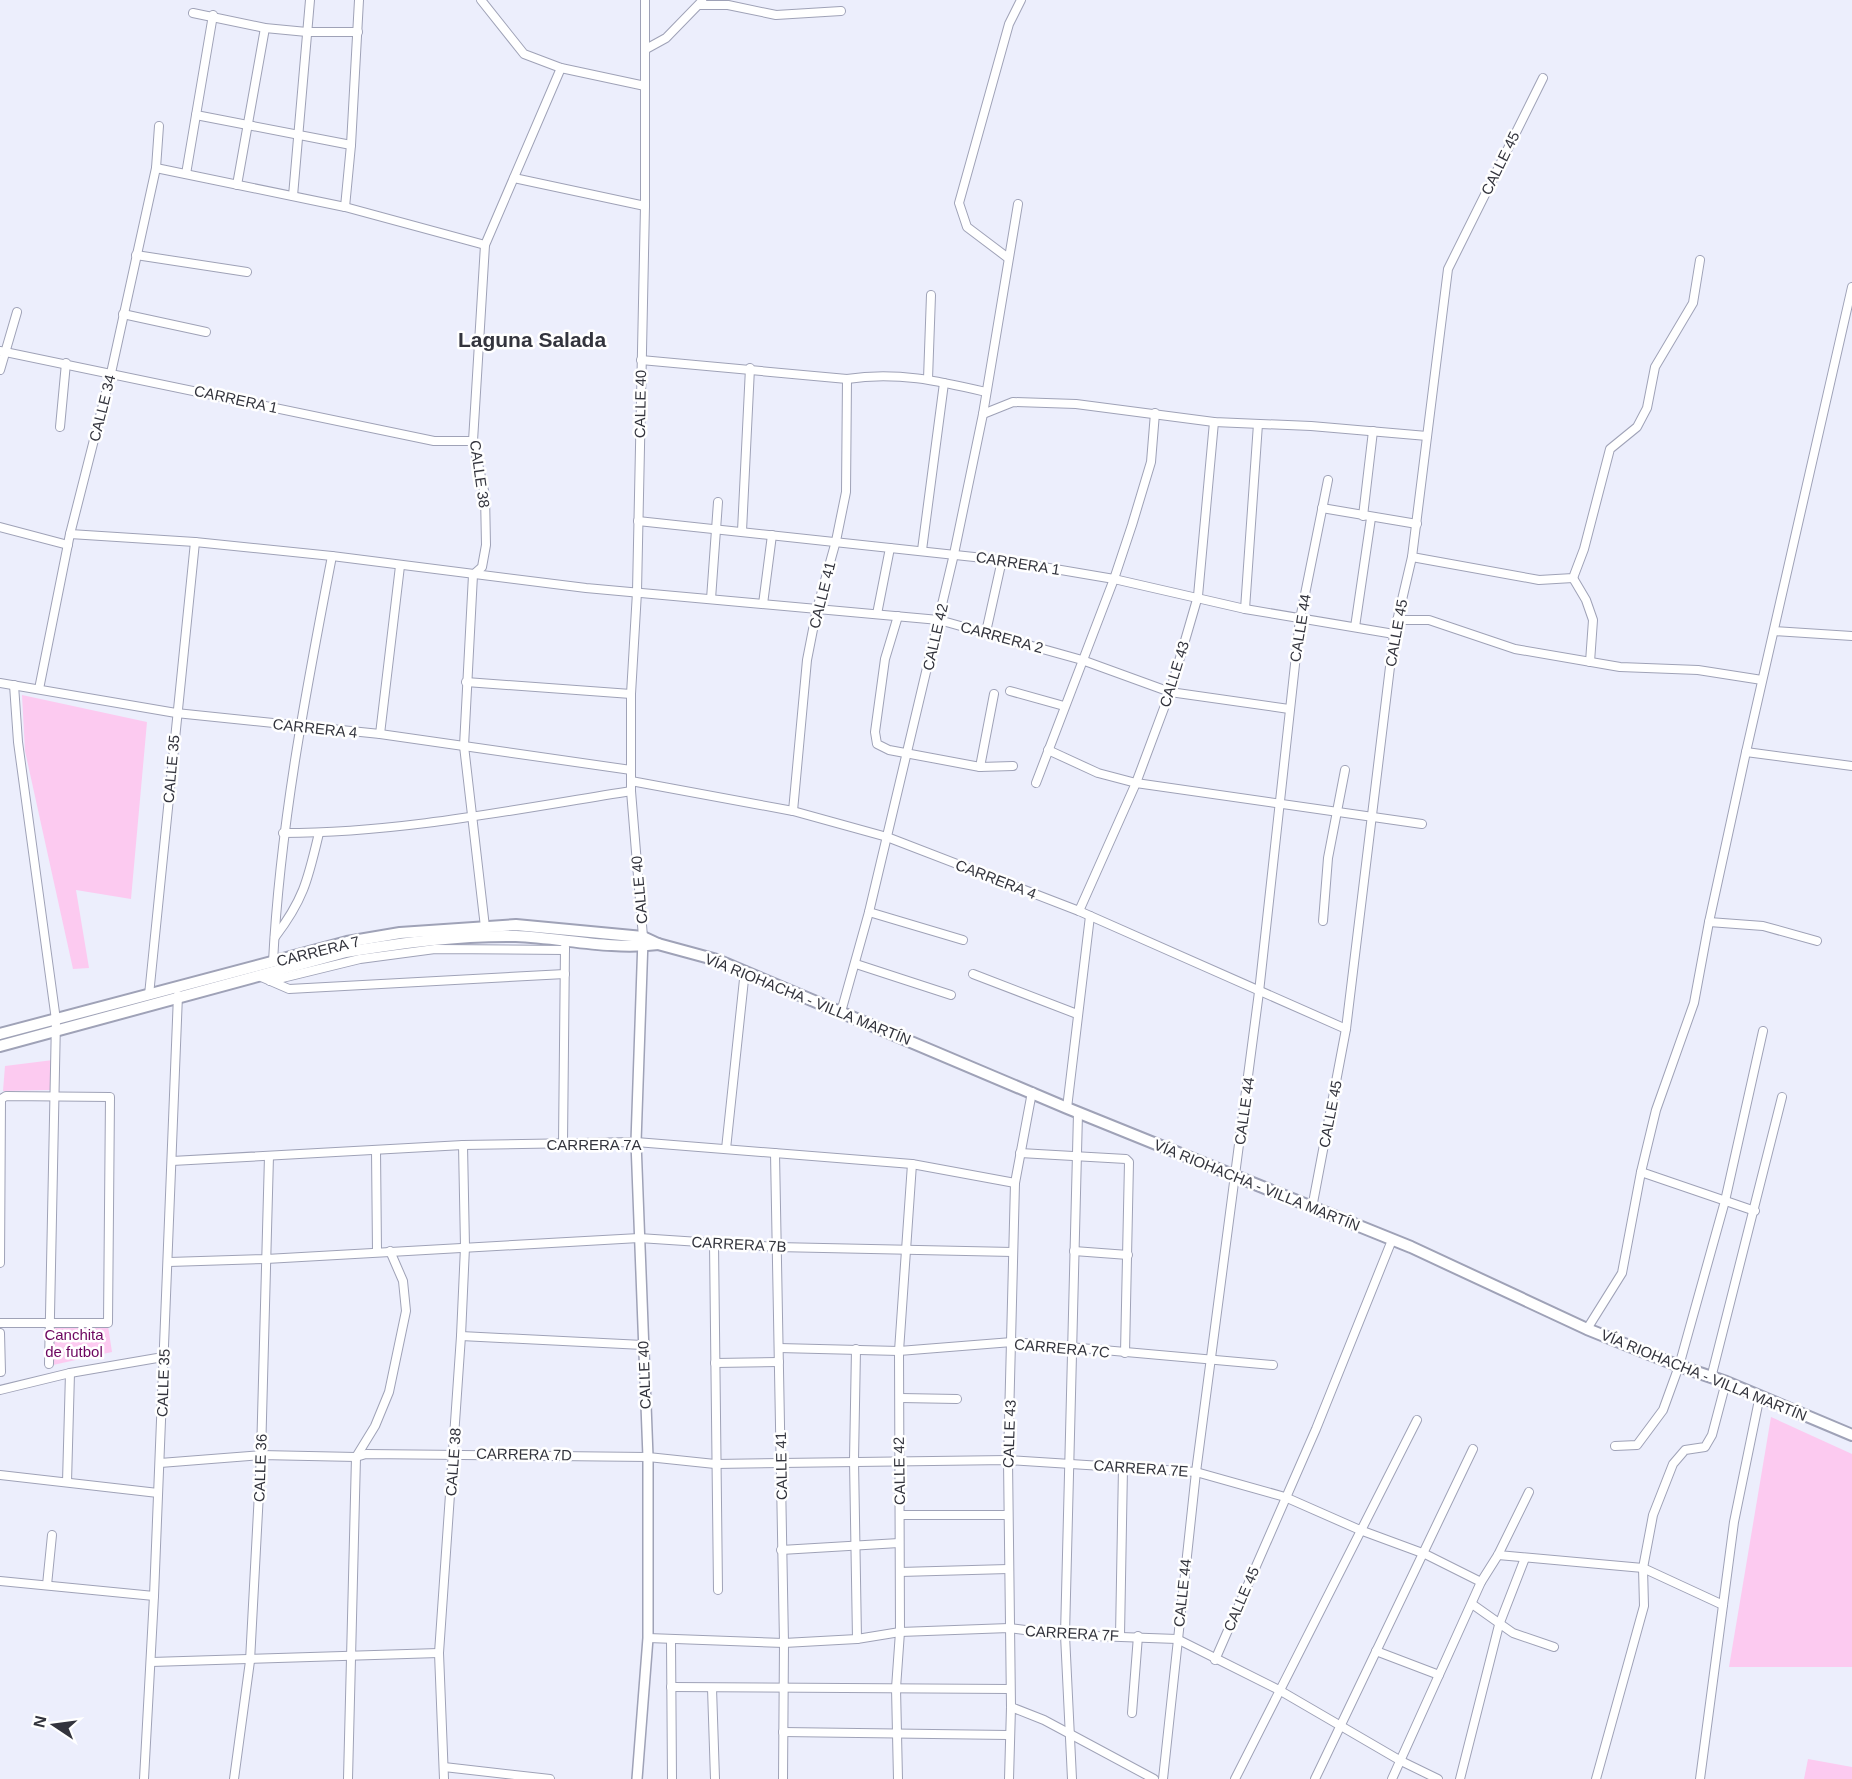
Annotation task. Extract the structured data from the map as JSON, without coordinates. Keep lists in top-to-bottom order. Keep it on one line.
{"streets":{"main road":["CARRERA 7","VÍA RIOHACHA - VILLA MARTÍN"],"street":["CALLE 45","CARRERA 1","CALLE 40","CALLE 34","CALLE 38","CALLE 41","CALLE 44","CALLE 42","CARRERA 2","CALLE 43","CARRERA 4","CALLE 35","CARRERA 7A","CARRERA 7B","CARRERA 7C","CARRERA 7D","CALLE 36","CARRERA 7E","CARRERA 7F"]},"crossings":[["CALLE 45","CARRERA 1"],["CALLE 45","CARRERA 4"],["CALLE 45","VÍA RIOHACHA - VILLA MARTÍN"],["CALLE 45","CARRERA 7E"],["CALLE 45","CARRERA 7F"],["CARRERA 1","CALLE 40"],["CARRERA 1","CALLE 34"],["CARRERA 1","CALLE 38"],["CARRERA 1","CALLE 41"],["CARRERA 1","CALLE 44"],["CARRERA 1","CALLE 42"],["CARRERA 1","CALLE 43"],["CALLE 40","CARRERA 2"],["CALLE 40","CARRERA 4"],["CALLE 40","CARRERA 7"],["CALLE 40","VÍA RIOHACHA - VILLA MARTÍN"],["CALLE 40","CARRERA 7A"],["CALLE 40","CARRERA 7B"],["CALLE 40","CARRERA 7D"],["CALLE 40","CARRERA 7F"],["CALLE 34","CARRERA 4"],["CALLE 38","CARRERA 2"],["CALLE 38","CARRERA 4"],["CALLE 38","CARRERA 7"],["CALLE 38","CARRERA 7A"],["CALLE 38","CARRERA 7B"],["CALLE 38","CARRERA 7D"],["CALLE 41","CARRERA 2"],["CALLE 41","CARRERA 4"],["CALLE 41","CARRERA 7A"],["CALLE 41","CARRERA 7B"],["CALLE 41","CARRERA 7C"],["CALLE 41","CARRERA 7D"],["CALLE 41","CARRERA 7E"],["CALLE 41","CARRERA 7F"],["CALLE 44","CARRERA 2"],["CALLE 44","CARRERA 4"],["CALLE 44","VÍA RIOHACHA - VILLA MARTÍN"],["CALLE 44","CARRERA 7C"],["CALLE 44","CARRERA 7E"],["CALLE 44","CARRERA 7F"],["CALLE 42","CARRERA 2"],["CALLE 42","CARRERA 4"],["CALLE 42","VÍA RIOHACHA - VILLA MARTÍN"],["CALLE 42","CARRERA 7A"],["CALLE 42","CARRERA 7B"],["CALLE 42","CARRERA 7C"],["CALLE 42","CARRERA 7E"],["CALLE 42","CARRERA 7F"],["CARRERA 2","CALLE 43"],["CALLE 43","CARRERA 4"],["CALLE 43","VÍA RIOHACHA - VILLA MARTÍN"],["CALLE 43","CARRERA 7A"],["CALLE 43","CARRERA 7B"],["CALLE 43","CARRERA 7C"],["CALLE 43","CARRERA 7E"],["CALLE 43","CARRERA 7F"],["CARRERA 4","CALLE 35"],["CALLE 35","CARRERA 7"],["CALLE 35","CARRERA 7A"],["CALLE 35","CARRERA 7B"],["CALLE 35","CARRERA 7D"],["CARRERA 7","VÍA RIOHACHA - VILLA MARTÍN"],["CARRERA 7A","CALLE 36"],["CARRERA 7B","CALLE 36"],["CARRERA 7D","CALLE 36"],["CARRERA 7D","CARRERA 7E"]],"districts":["Laguna Salada"],"parks":["Canchita de futbol"],"north":"left"}
